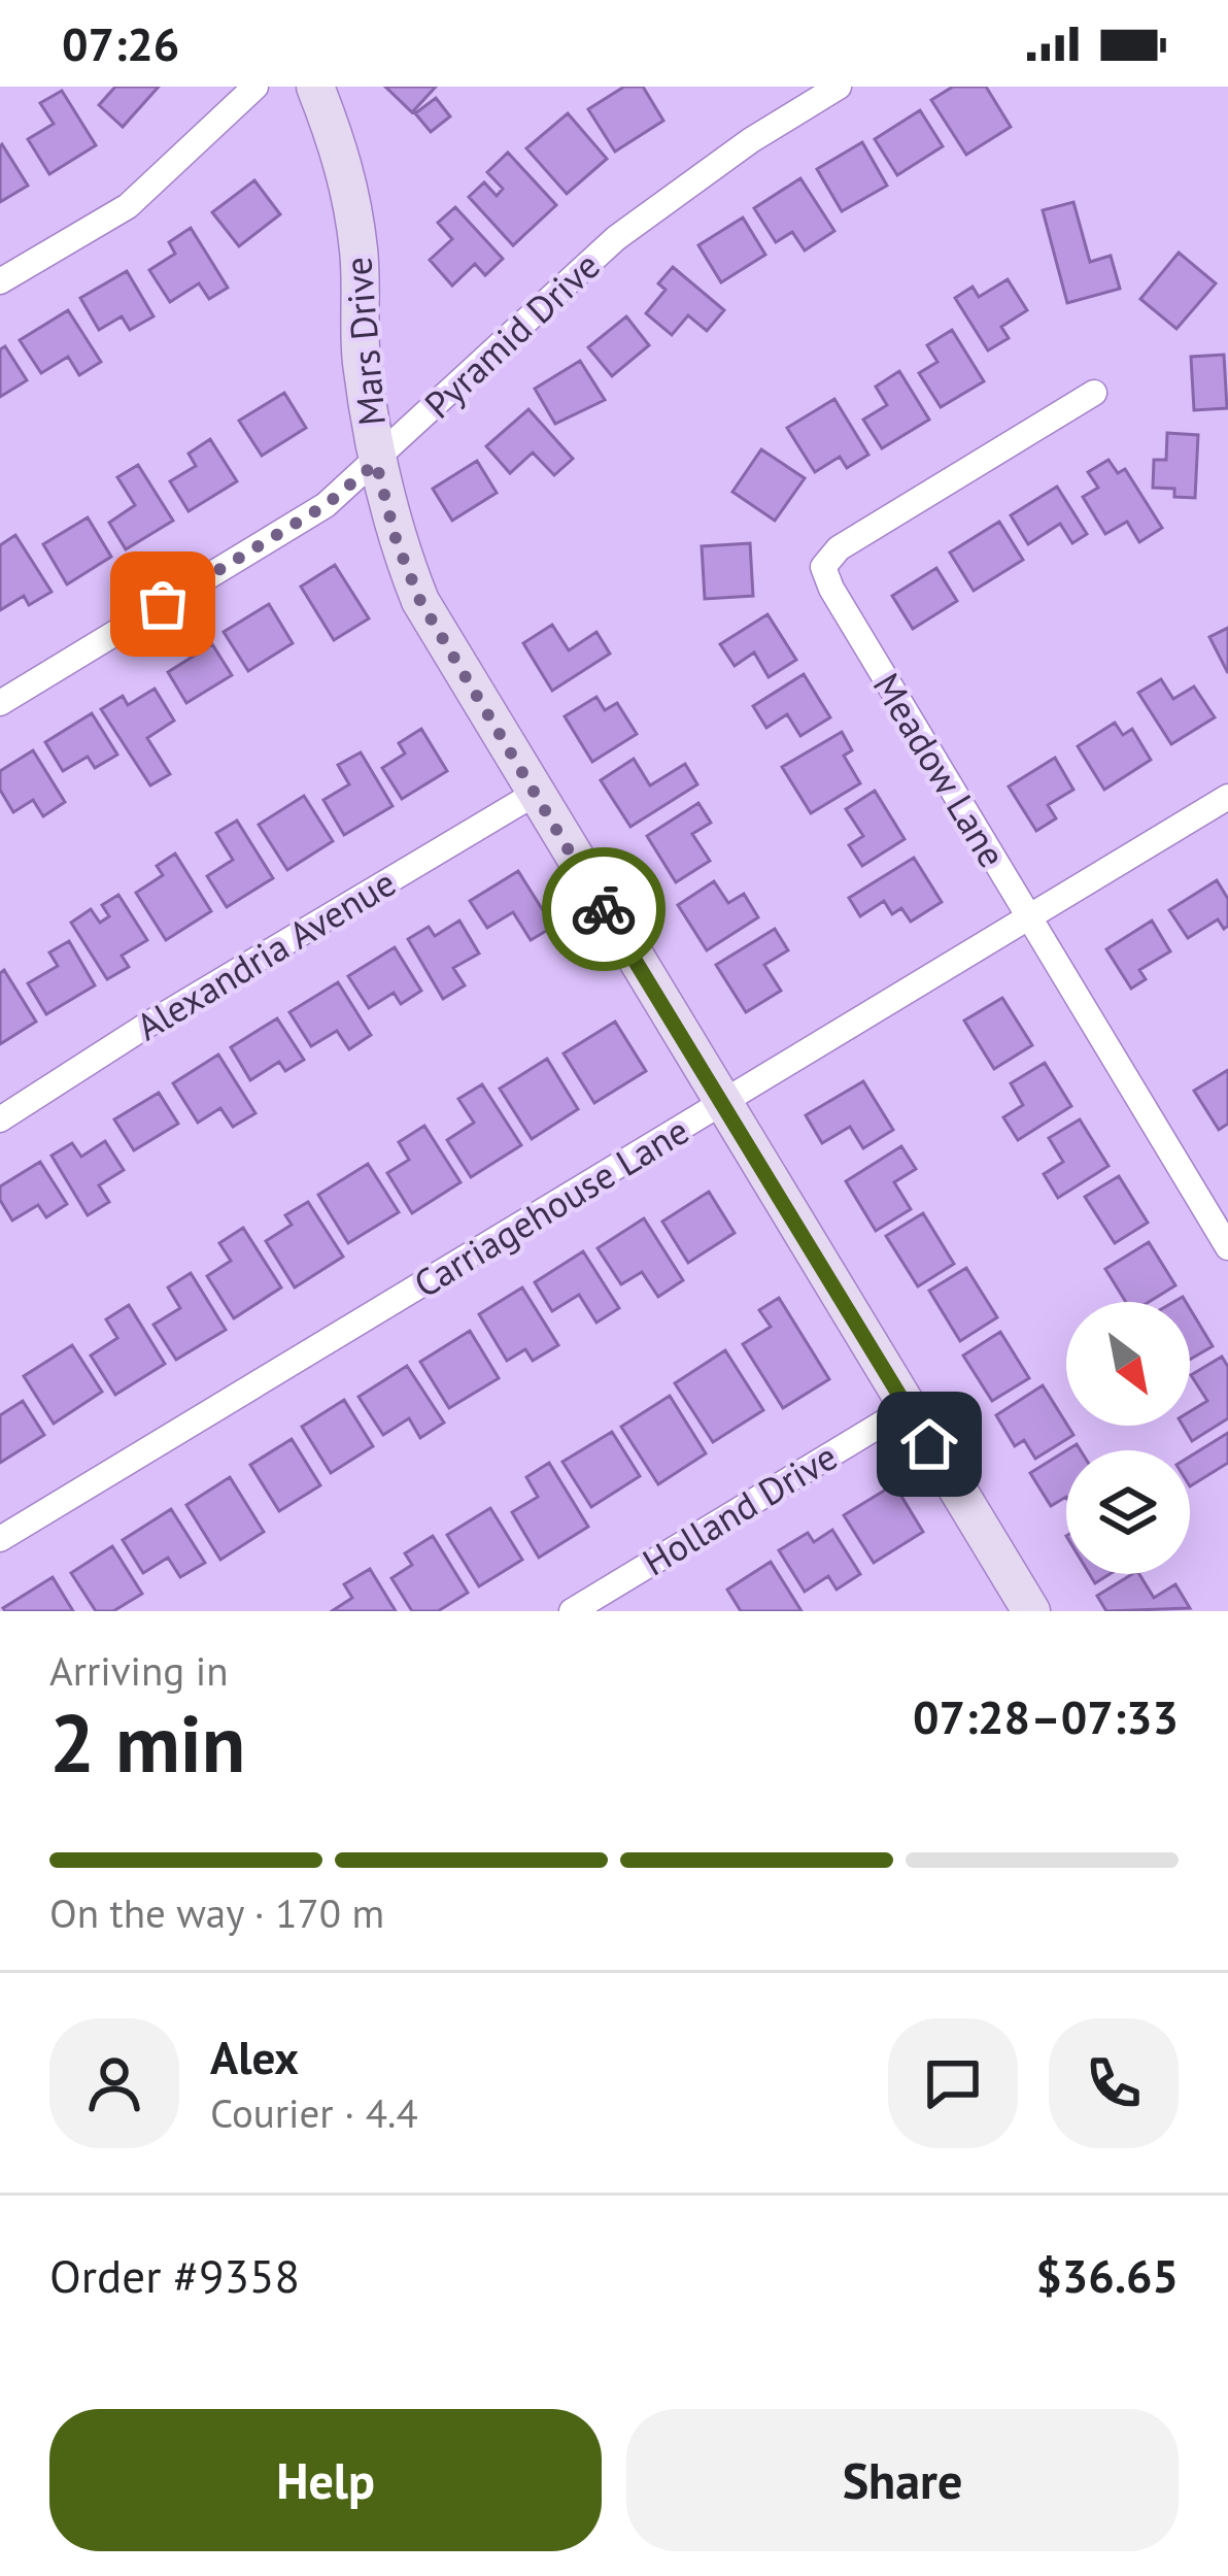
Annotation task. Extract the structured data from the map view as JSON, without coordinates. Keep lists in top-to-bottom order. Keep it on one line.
{"streets":{"street":["Pyramid Drive","Mars Drive","Meadow Lane","Alexandria Avenue","Carriagehouse Lane","Holland Drive"]},"crossings":[["Pyramid Drive","Mars Drive"],["Mars Drive","Alexandria Avenue"],["Mars Drive","Carriagehouse Lane"],["Mars Drive","Holland Drive"],["Meadow Lane","Carriagehouse Lane"]],"north":"bottom right","page":{"status":"07:26","heading":["2 min","Arriving in","07:28–07:33"],"panel":["Alex","Courier · 4.4","Order #9358","$36.65"],"bar":"On the way · 170 m","buttons":["Help","Share"]}}
